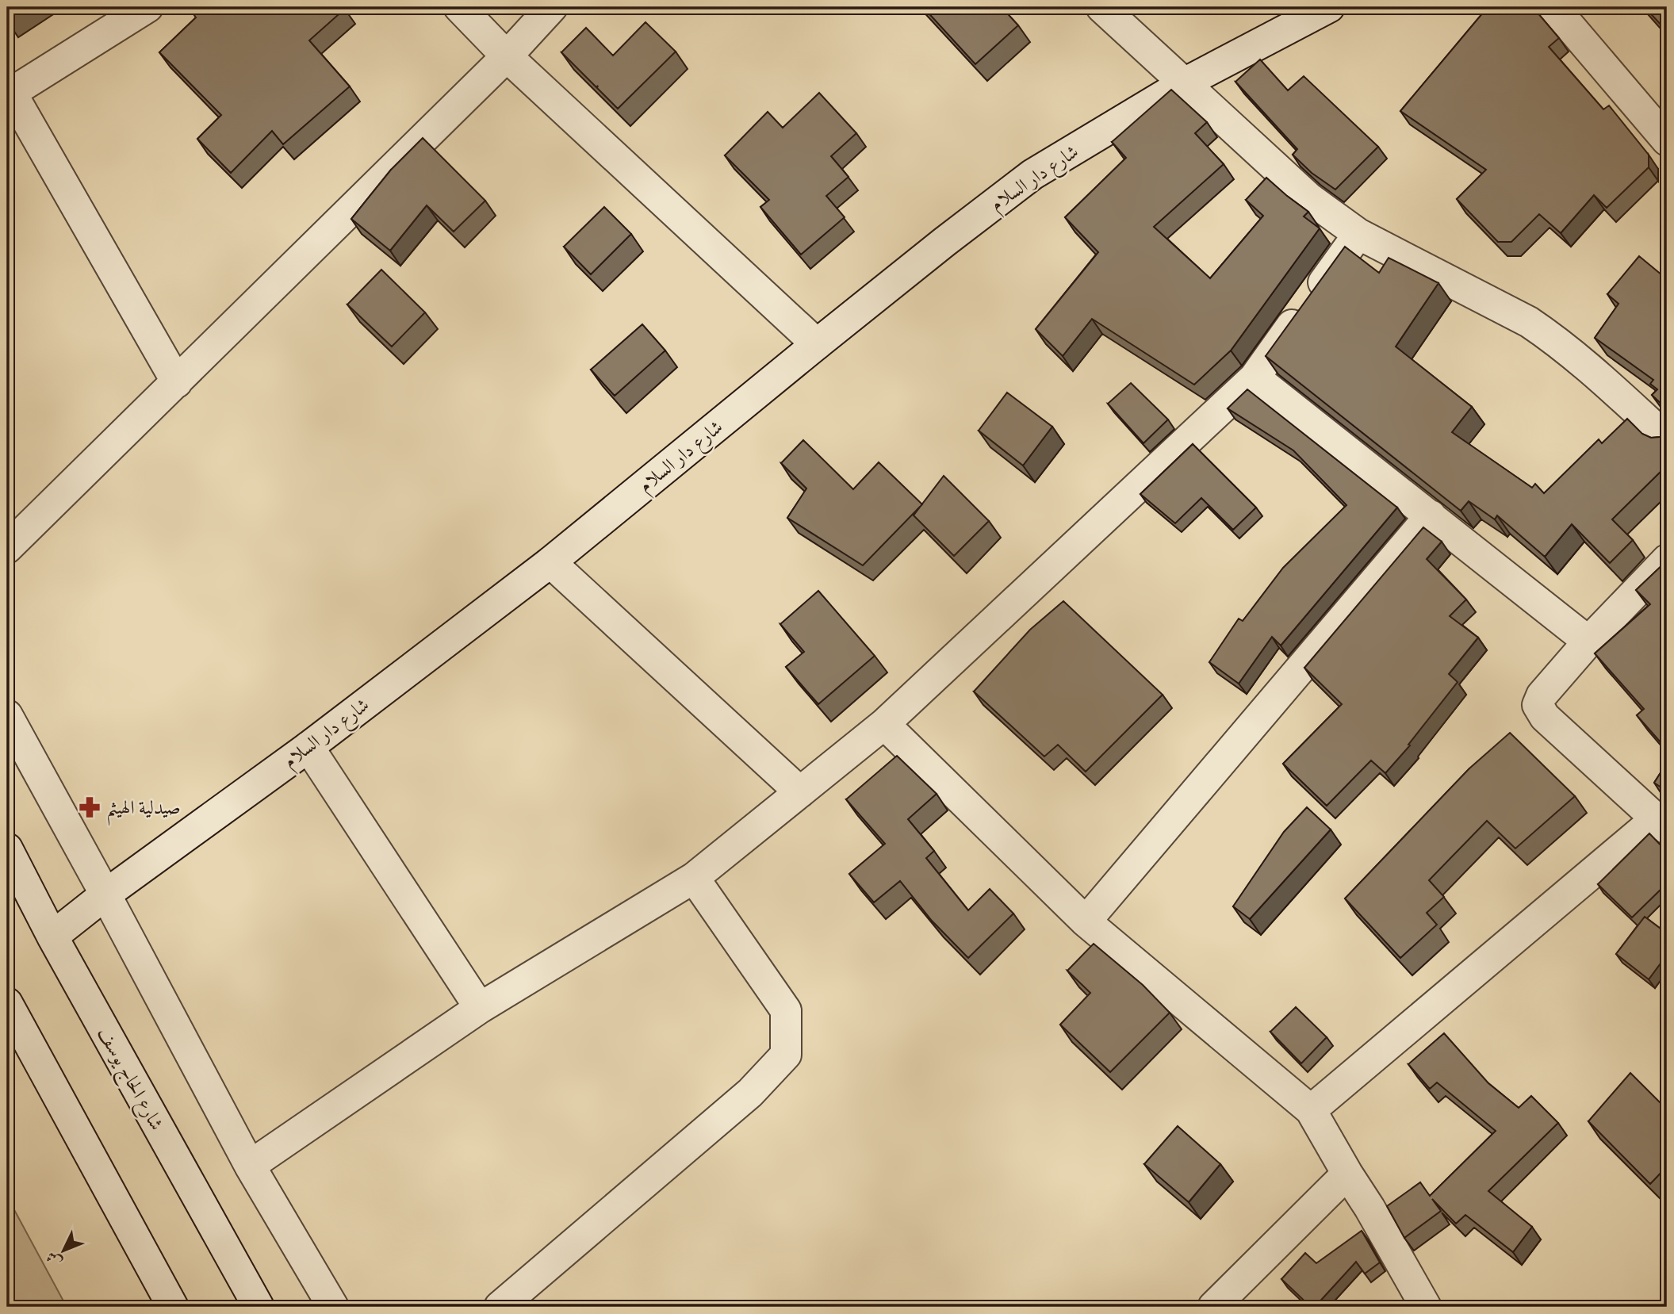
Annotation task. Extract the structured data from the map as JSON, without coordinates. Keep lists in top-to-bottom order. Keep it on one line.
{"streets":{"street":["شارع دار السلام","شارع الحاج يوسف"]},"crossings":[["شارع دار السلام","شارع الحاج يوسف"]],"places":{"pharmacy":["صيدلية الهيثم"]},"north":"bottom left"}
